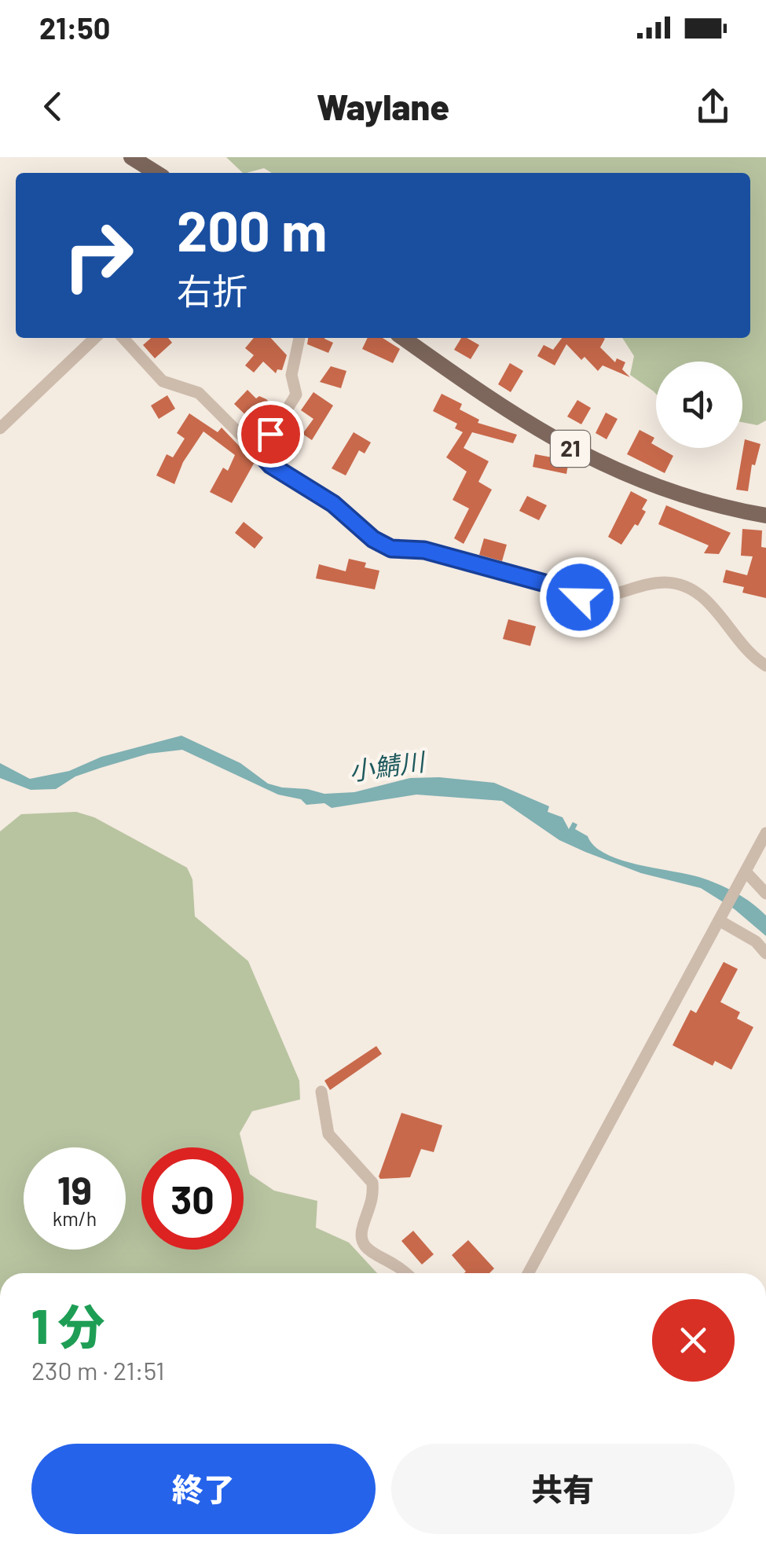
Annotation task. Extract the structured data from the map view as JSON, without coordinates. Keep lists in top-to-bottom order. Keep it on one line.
{"streets":{"main road":["21"]},"water":["小鯖川"],"page":{"status":"21:50","header":"Waylane","turn":["200 m","右折"],"speed":"19 km/h","limit":"30","heading":["1 分","230 m · 21:51"],"buttons":["終了","共有"]}}
